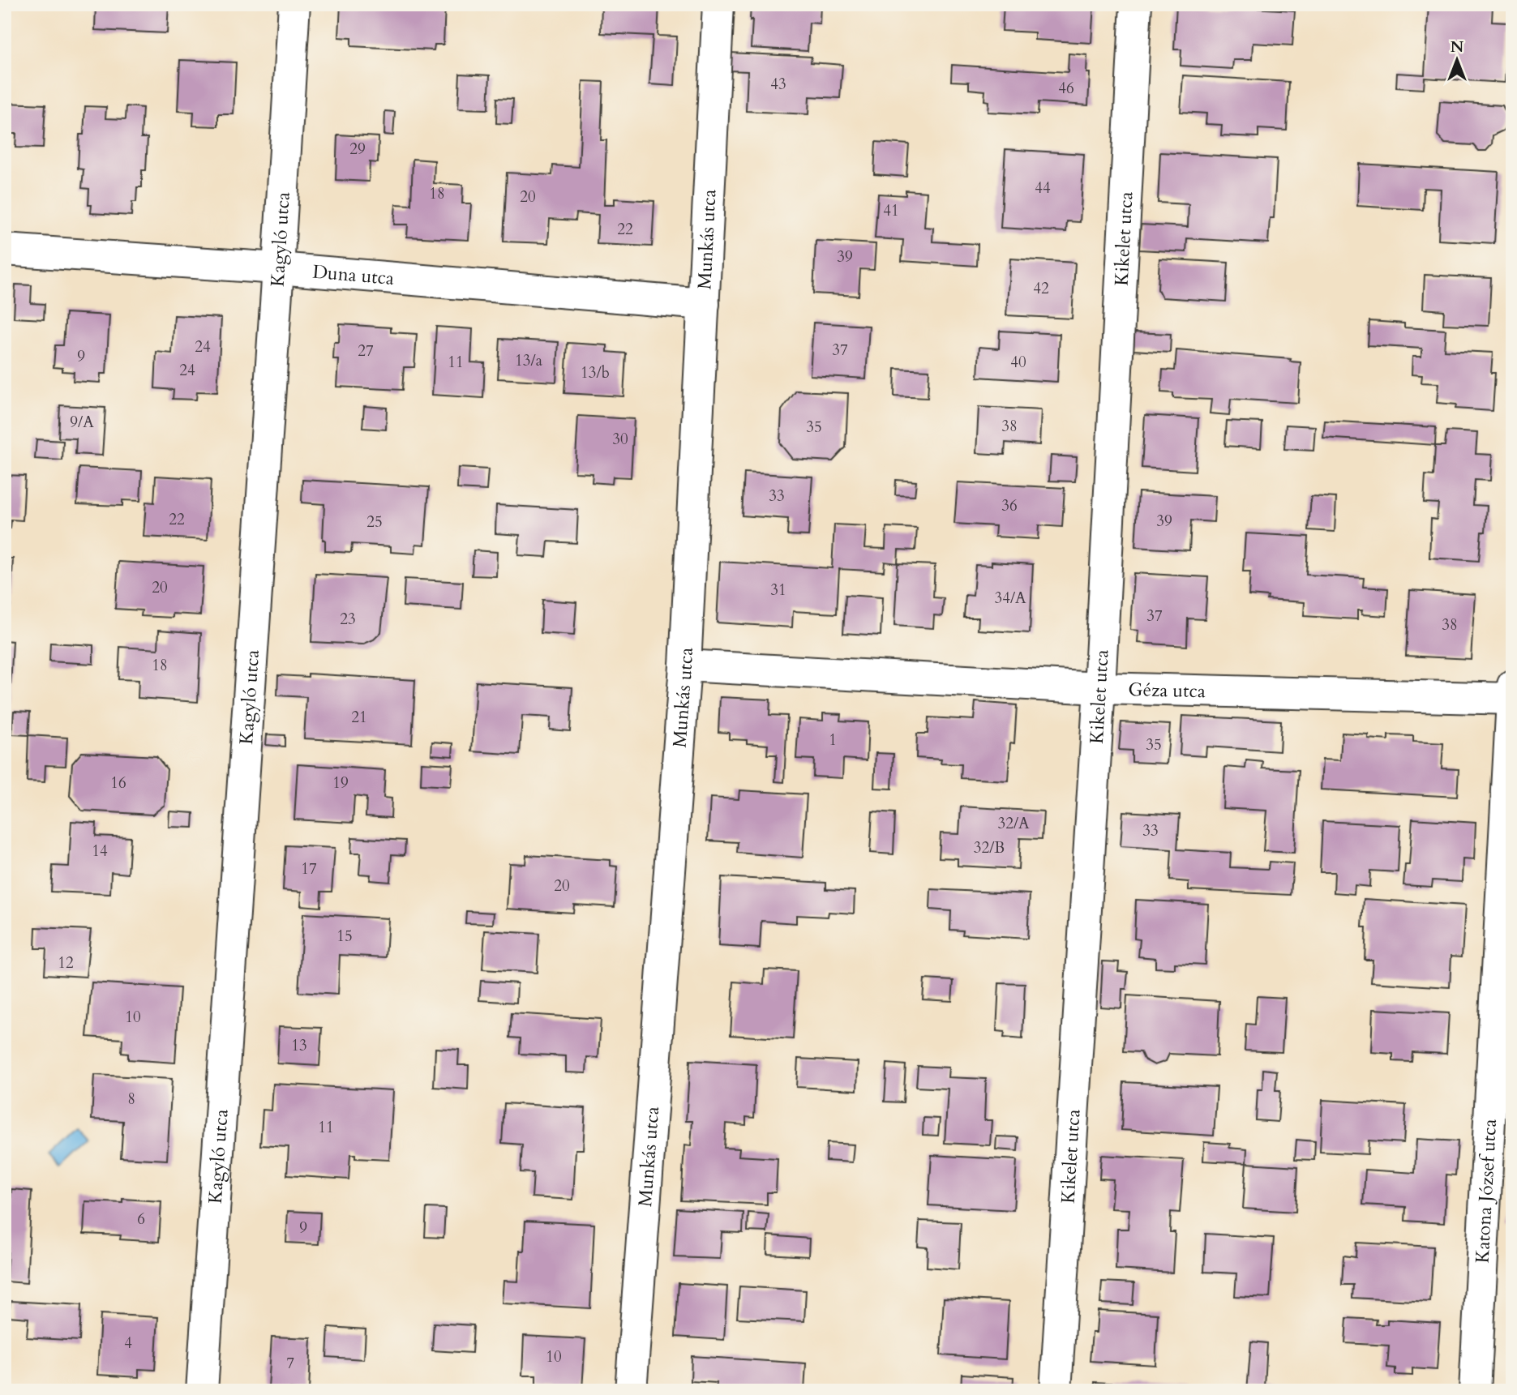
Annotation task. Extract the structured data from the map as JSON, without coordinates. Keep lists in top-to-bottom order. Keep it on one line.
{"streets":{"street":["Kagyló utca","Munkás utca","Kikelet utca","Duna utca","Géza utca","Katona József utca"]},"crossings":[["Kagyló utca","Duna utca"],["Munkás utca","Duna utca"],["Munkás utca","Géza utca"],["Kikelet utca","Géza utca"],["Géza utca","Katona József utca"]],"house_numbers":["43","46","29","44","18","20","41","22","39","42","24","37","27","9","13/a","11","40","24","13/b","9/A","38","35","30","33","36","22","39","25","20","31","34/A","37","23","38","18","21","1","35","16","19","32/A","33","32/B","14","17","20","15","12","10","13","8","11","6","9","4","10","7"],"north":"top"}
